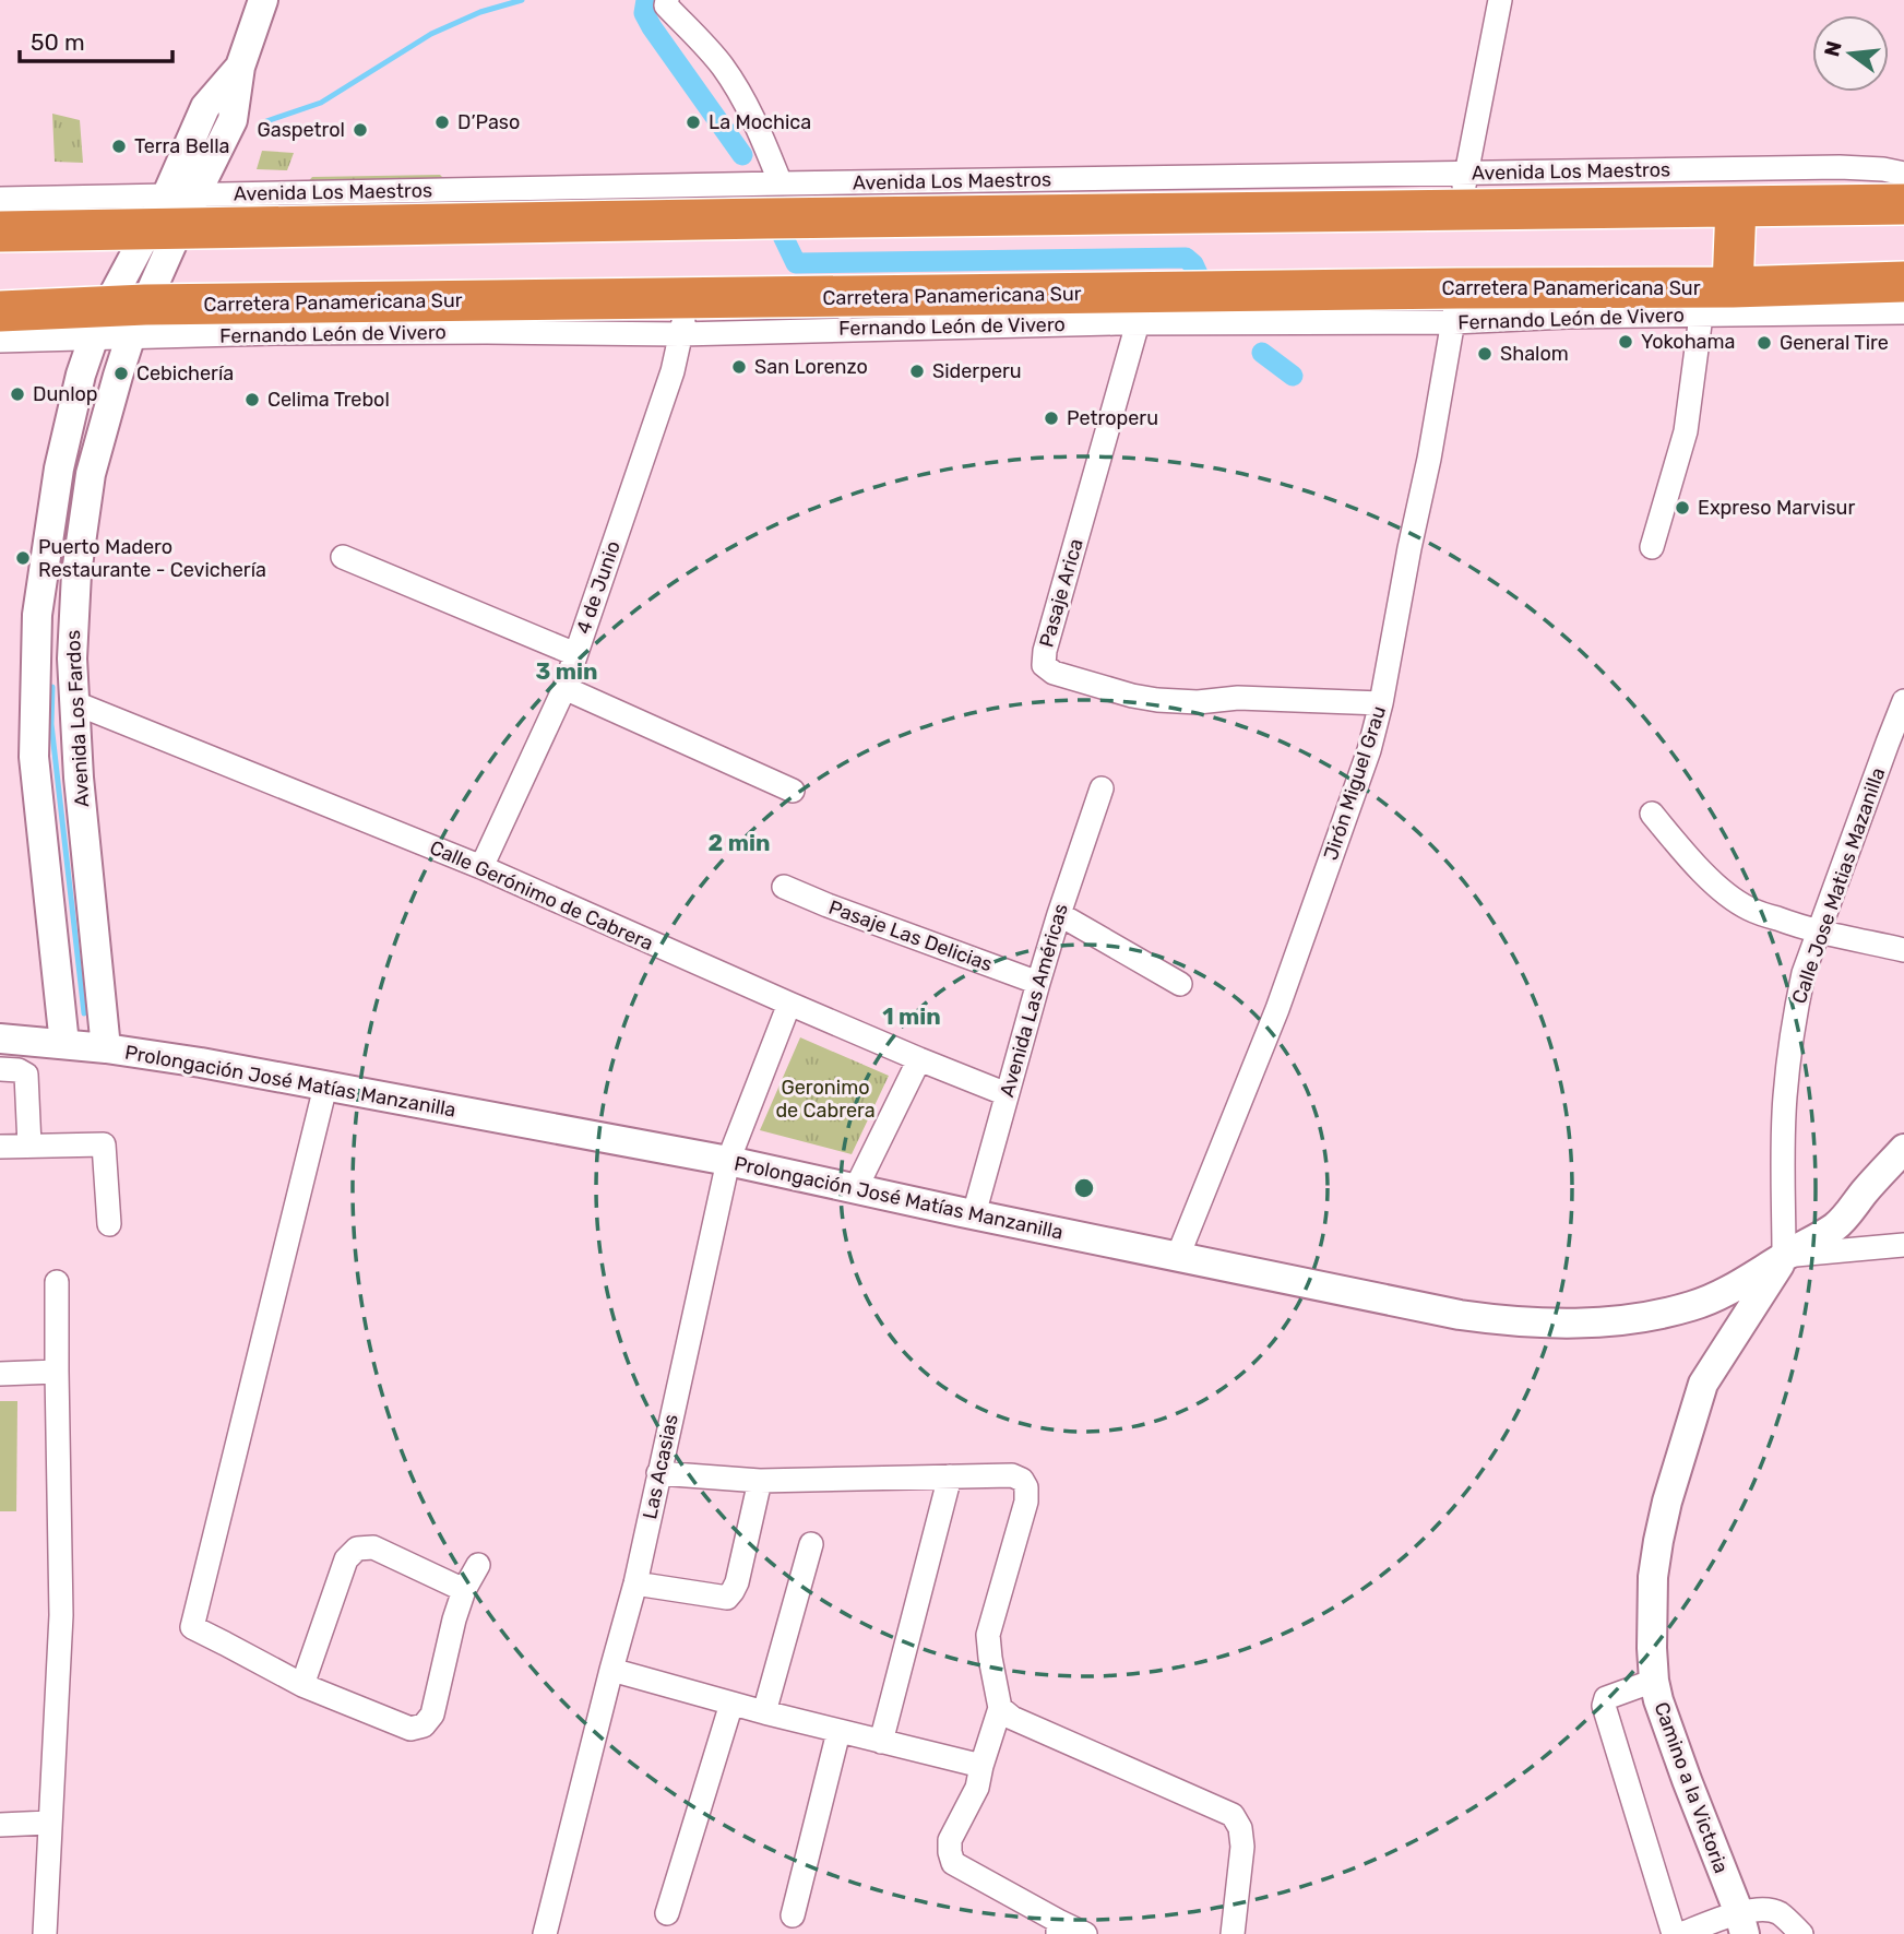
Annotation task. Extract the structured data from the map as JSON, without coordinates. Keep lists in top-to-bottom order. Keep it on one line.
{"streets":{"highway":["Carretera Panamericana Sur"],"street":["Avenida Los Maestros","Fernando León de Vivero","4 de Junio","Pasaje Arica","Avenida Los Fardos","Jirón Miguel Grau","Calle Jose Matias Mazanilla","Calle Gerónimo de Cabrera","Pasaje Las Delicias","Avenida Las Américas","Prolongación José Matías Manzanilla","Las Acasias","Camino a la Victoria"]},"crossings":[["Carretera Panamericana Sur","Fernando León de Vivero"],["Carretera Panamericana Sur","4 de Junio"],["Carretera Panamericana Sur","Pasaje Arica"],["Carretera Panamericana Sur","Avenida Los Fardos"],["Carretera Panamericana Sur","Jirón Miguel Grau"],["Fernando León de Vivero","Pasaje Arica"],["Fernando León de Vivero","Jirón Miguel Grau"],["4 de Junio","Calle Gerónimo de Cabrera"],["Pasaje Arica","Jirón Miguel Grau"],["Avenida Los Fardos","Calle Gerónimo de Cabrera"],["Avenida Los Fardos","Prolongación José Matías Manzanilla"],["Jirón Miguel Grau","Prolongación José Matías Manzanilla"],["Calle Jose Matias Mazanilla","Prolongación José Matías Manzanilla"],["Calle Jose Matias Mazanilla","Camino a la Victoria"],["Calle Gerónimo de Cabrera","Avenida Las Américas"],["Calle Gerónimo de Cabrera","Las Acasias"],["Pasaje Las Delicias","Avenida Las Américas"],["Avenida Las Américas","Prolongación José Matías Manzanilla"],["Prolongación José Matías Manzanilla","Las Acasias"],["Prolongación José Matías Manzanilla","Camino a la Victoria"]],"parks":["Geronimo de Cabrera"],"places":["D’Paso","La Mochica","Gaspetrol","Terra Bella","Yokohama","General Tire","Shalom","San Lorenzo","Siderperu","Cebichería","Dunlop","Celima Trebol","Petroperu","Expreso Marvisur","Puerto Madero Restaurante - Cevichería"],"scale_bar":"50 m","north":"left","rings":["3 min","2 min","1 min"]}
